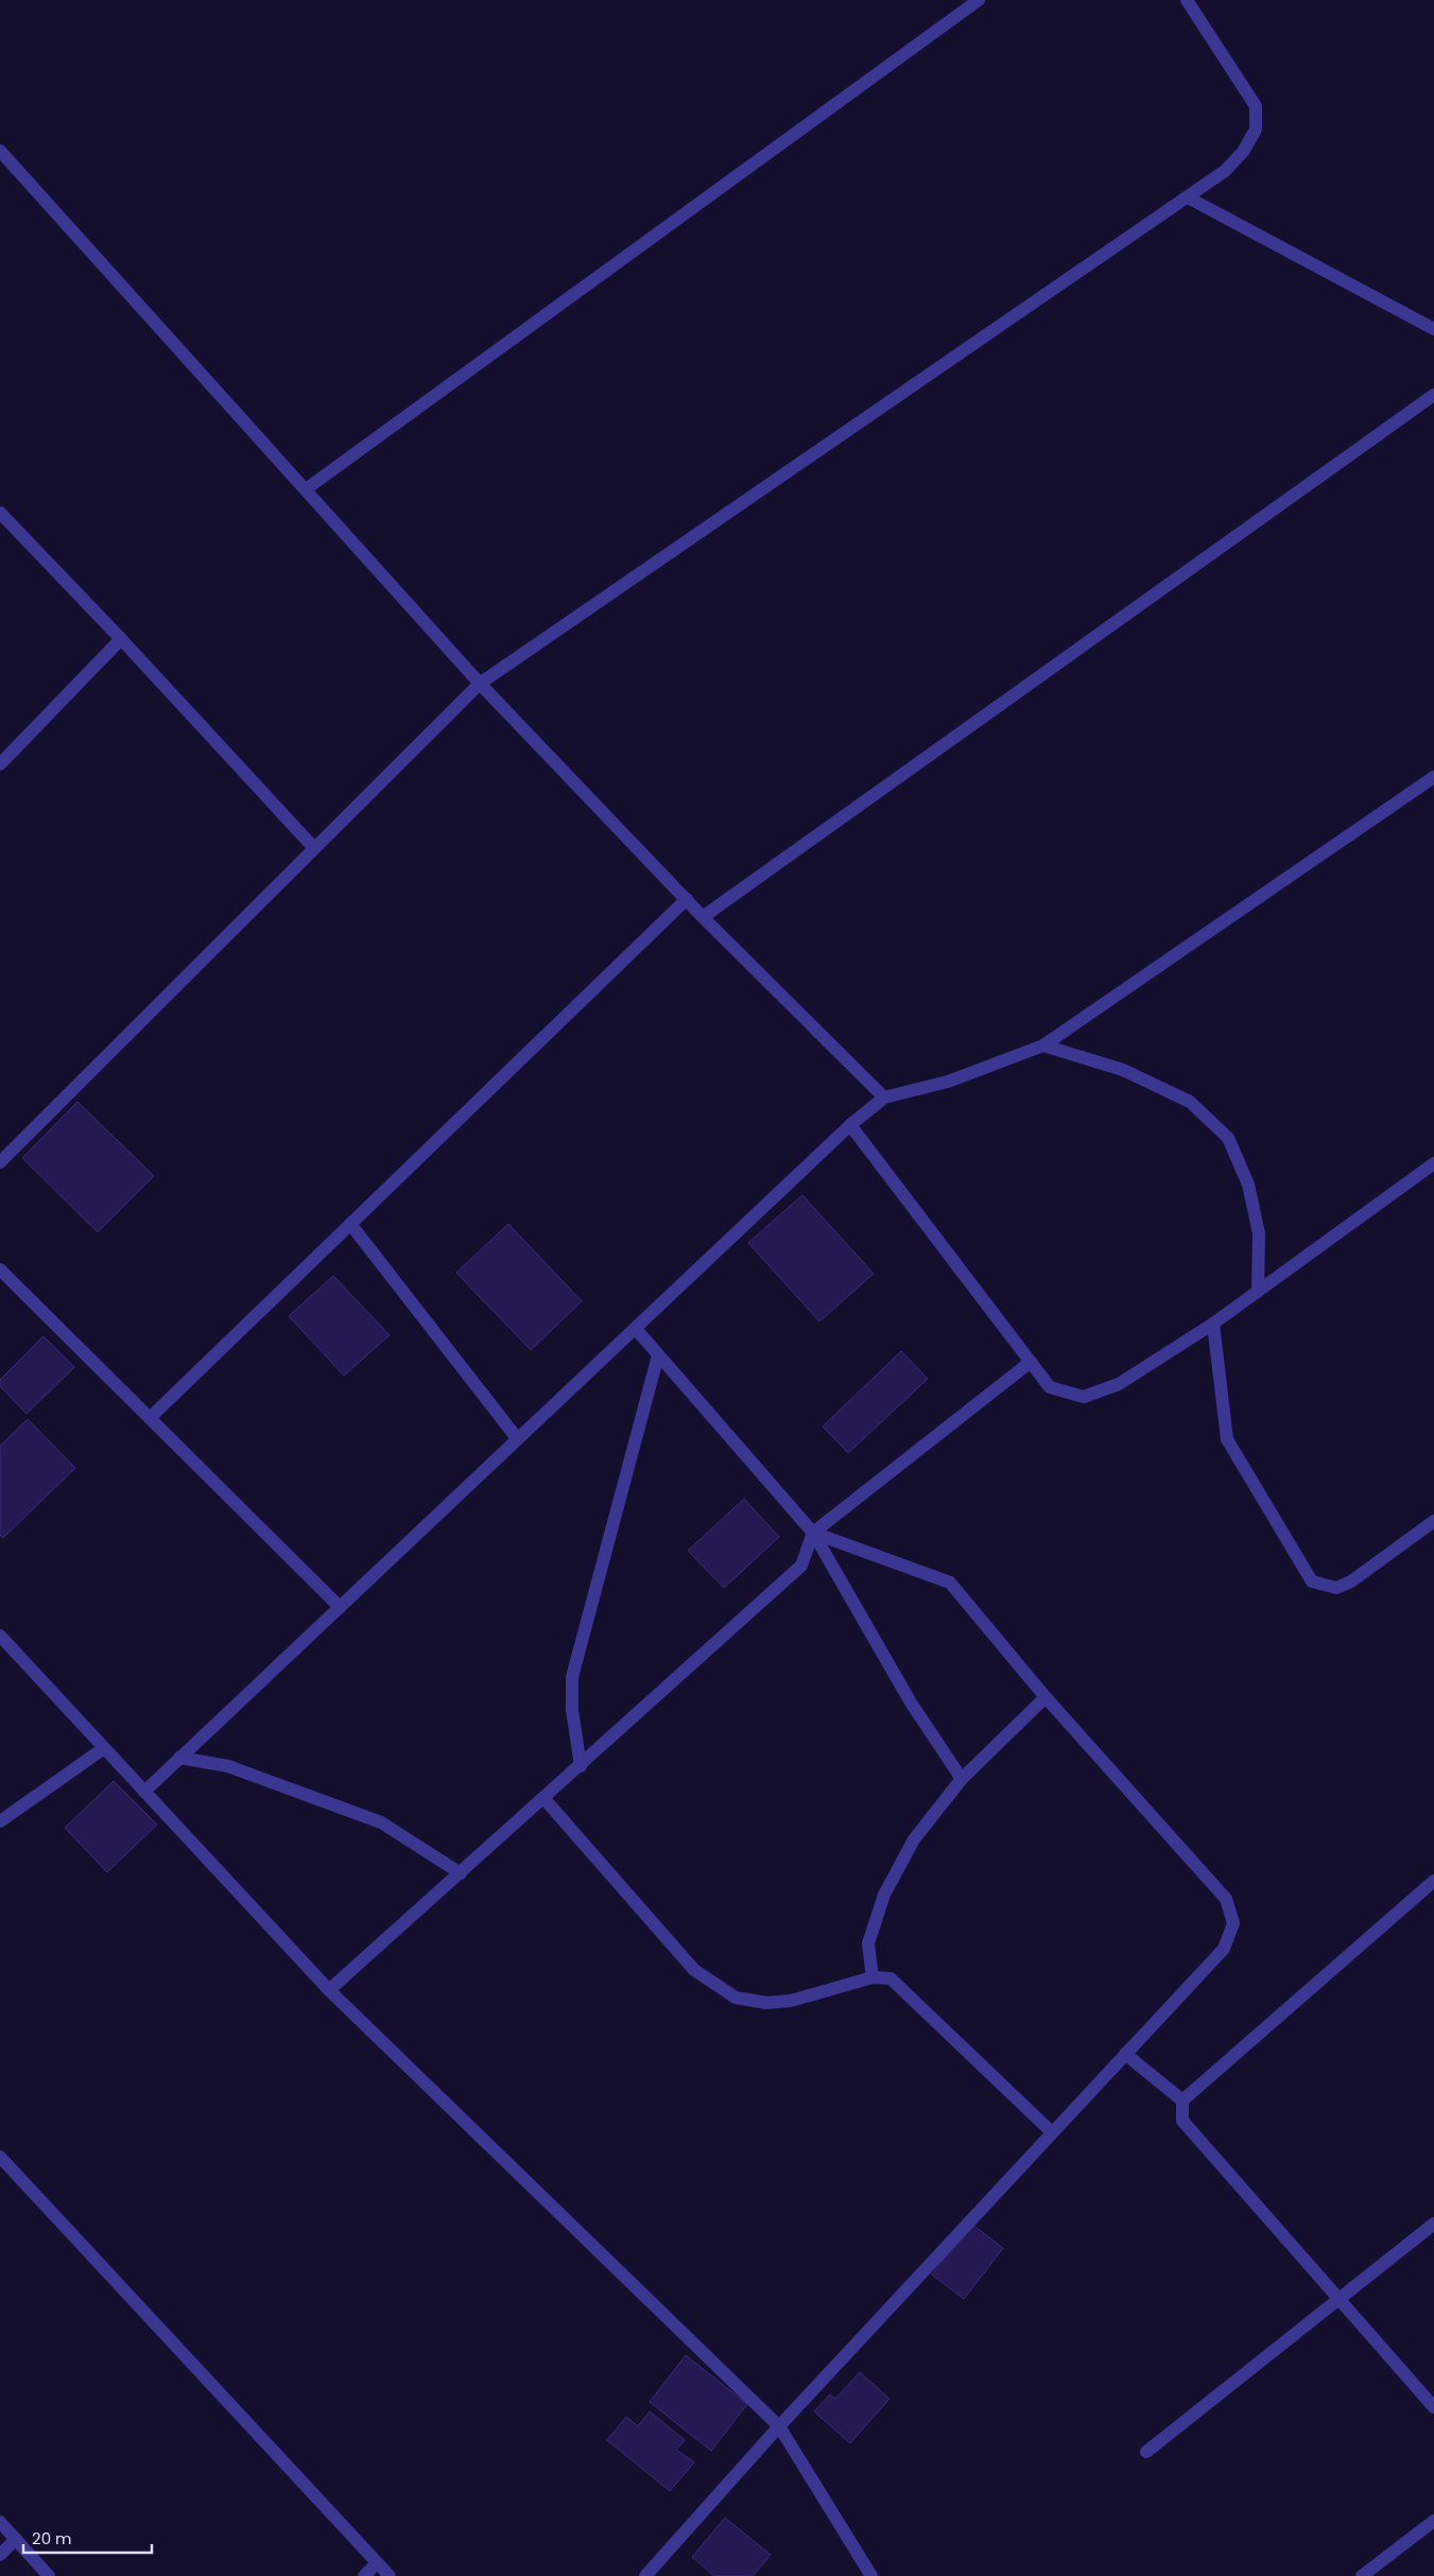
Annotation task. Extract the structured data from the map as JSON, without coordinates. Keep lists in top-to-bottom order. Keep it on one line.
{"scale_bar":"20 m"}
